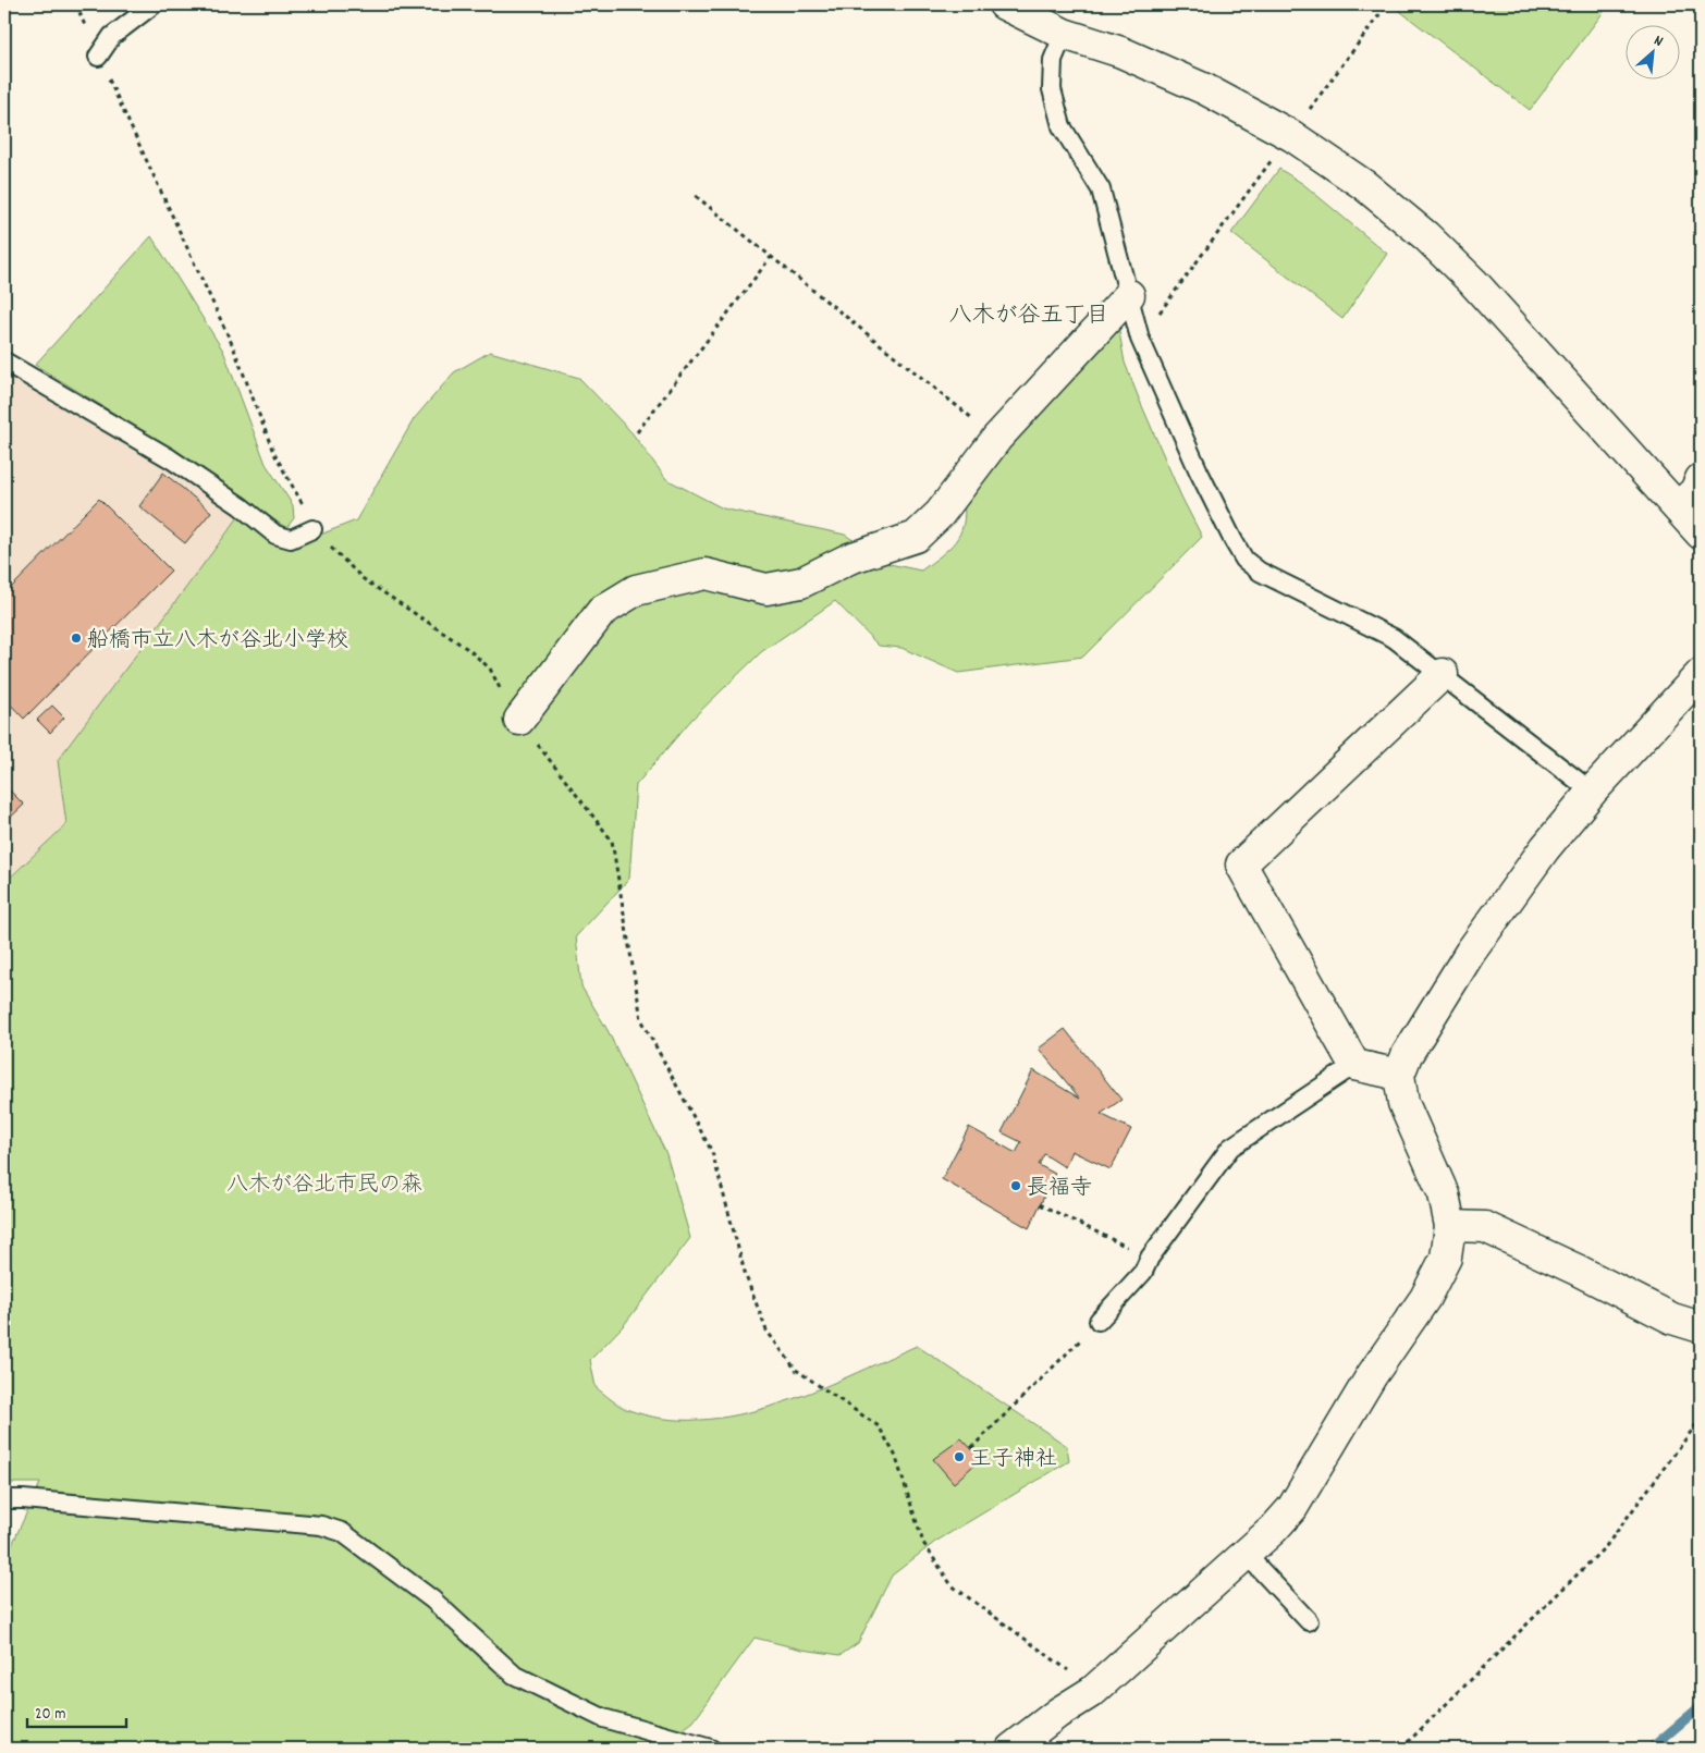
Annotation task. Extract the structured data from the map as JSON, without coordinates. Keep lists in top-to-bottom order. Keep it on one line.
{"districts":["八木が谷五丁目"],"parks":["八木が谷北市民の森"],"places":["船橋市立八木が谷北小学校","長福寺","王子神社"],"scale_bar":"20 m","north":"top right"}
